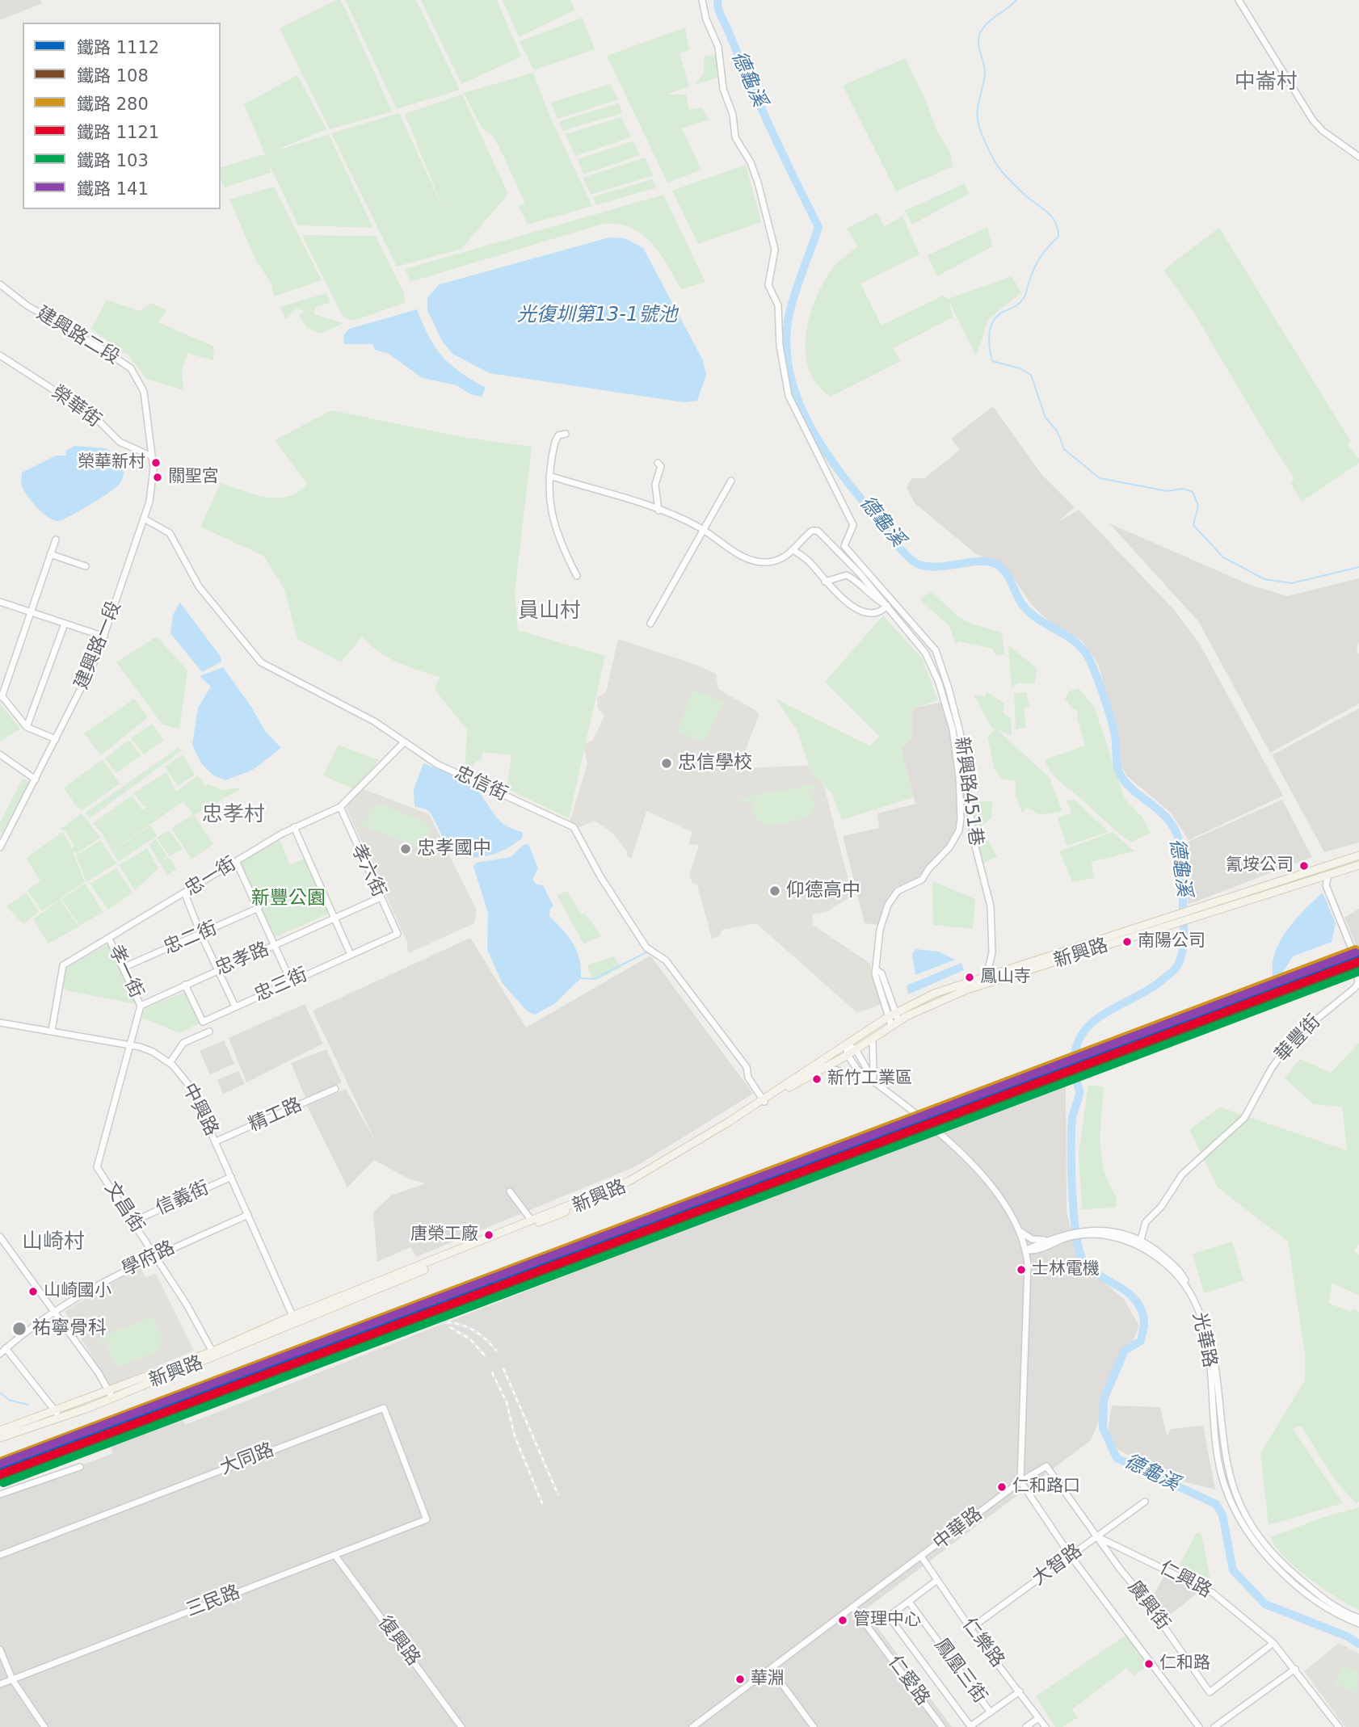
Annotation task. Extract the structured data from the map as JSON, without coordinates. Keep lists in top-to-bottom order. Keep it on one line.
{"streets":{"main road":["新興路"],"street":["建興路二段","榮華街","建興路一段","忠信街","新興路451巷","孝六街","忠一街","忠二街","忠孝路","孝一街","忠三街","華豐街","中興路","精工路","信義街","文昌街","學府路","光華路","大同路","中華路","大智路","仁興路","三民路","廣興街","復興路","仁樂路","鳳凰三街","仁愛路"]},"crossings":[["建興路二段","建興路一段"],["榮華街","建興路一段"],["建興路一段","忠信街"],["忠信街","忠一街"],["忠信街","新興路"],["新興路451巷","新興路"],["孝六街","忠一街"],["孝六街","忠孝路"],["孝六街","忠三街"],["忠一街","孝一街"],["忠一街","中興路"],["忠二街","孝一街"],["新興路","中興路"],["新興路","文昌街"],["忠孝路","孝一街"],["忠孝路","忠三街"],["華豐街","光華路"],["中興路","精工路"],["中興路","信義街"],["中興路","文昌街"],["中興路","學府路"],["信義街","文昌街"],["文昌街","學府路"],["大同路","三民路"],["中華路","仁興路"],["中華路","仁樂路"],["中華路","仁愛路"],["大智路","仁興路"],["大智路","廣興街"],["大智路","仁樂路"],["仁興路","廣興街"],["三民路","復興路"]],"districts":["中崙村","員山村","忠孝村","山崎村"],"water":["德龜溪","光復圳第13-1號池"],"parks":["新豐公園"],"places":["榮華新村","關聖宮","忠信學校","忠孝國中","氰垵公司","仰德高中","南陽公司","鳳山寺","新竹工業區","唐榮工廠","士林電機","山崎國小","祐寧骨科","仁和路口","管理中心","仁和路","華淵"],"lines":["rail line 280","rail line 141","rail line 1112","rail line 1121","rail line 108","rail line 103"],"legend":["鐵路 1112","鐵路 108","鐵路 280","鐵路 1121","鐵路 103","鐵路 141"]}
